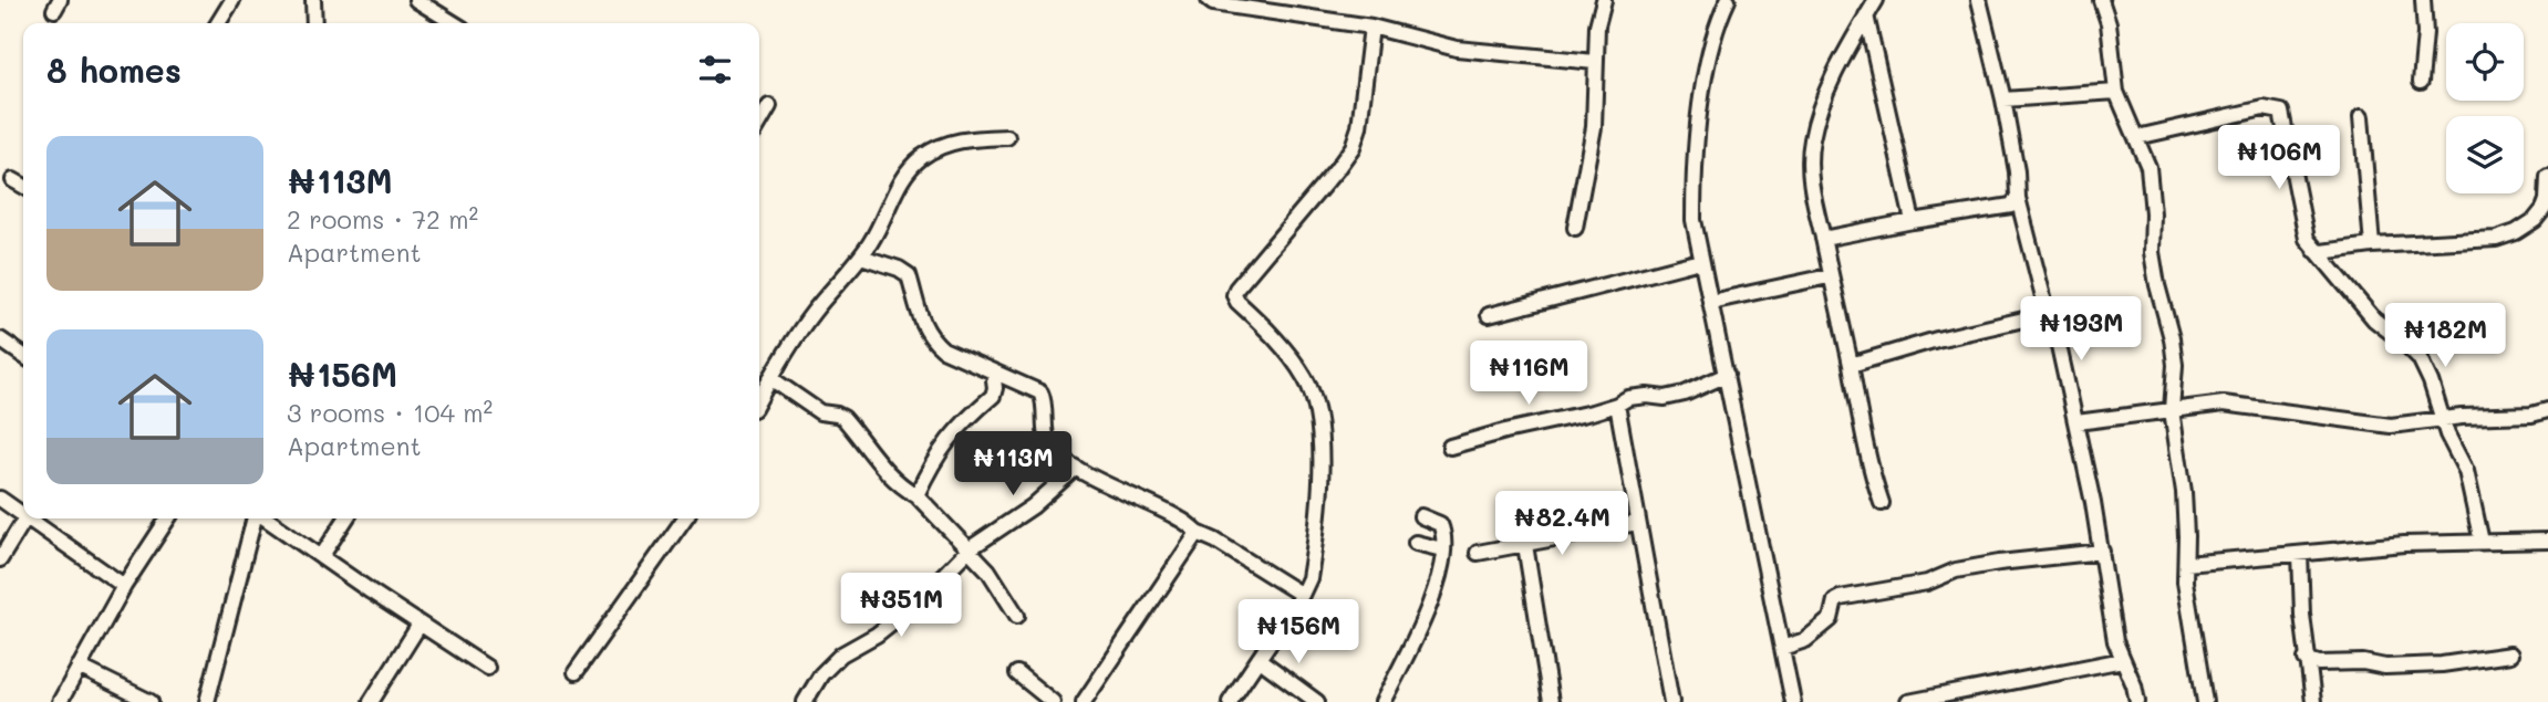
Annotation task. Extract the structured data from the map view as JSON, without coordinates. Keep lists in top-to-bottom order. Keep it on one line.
{"page":{"heading":"8 homes","list":[{"name":"₦113M","note":"2 rooms · 72 m² · Apartment"},{"name":"₦156M","note":"3 rooms · 104 m² · Apartment"}],"price":["₦106M","₦193M","₦182M","₦116M","₦113M","₦82.4M","₦351M","₦156M"]}}
